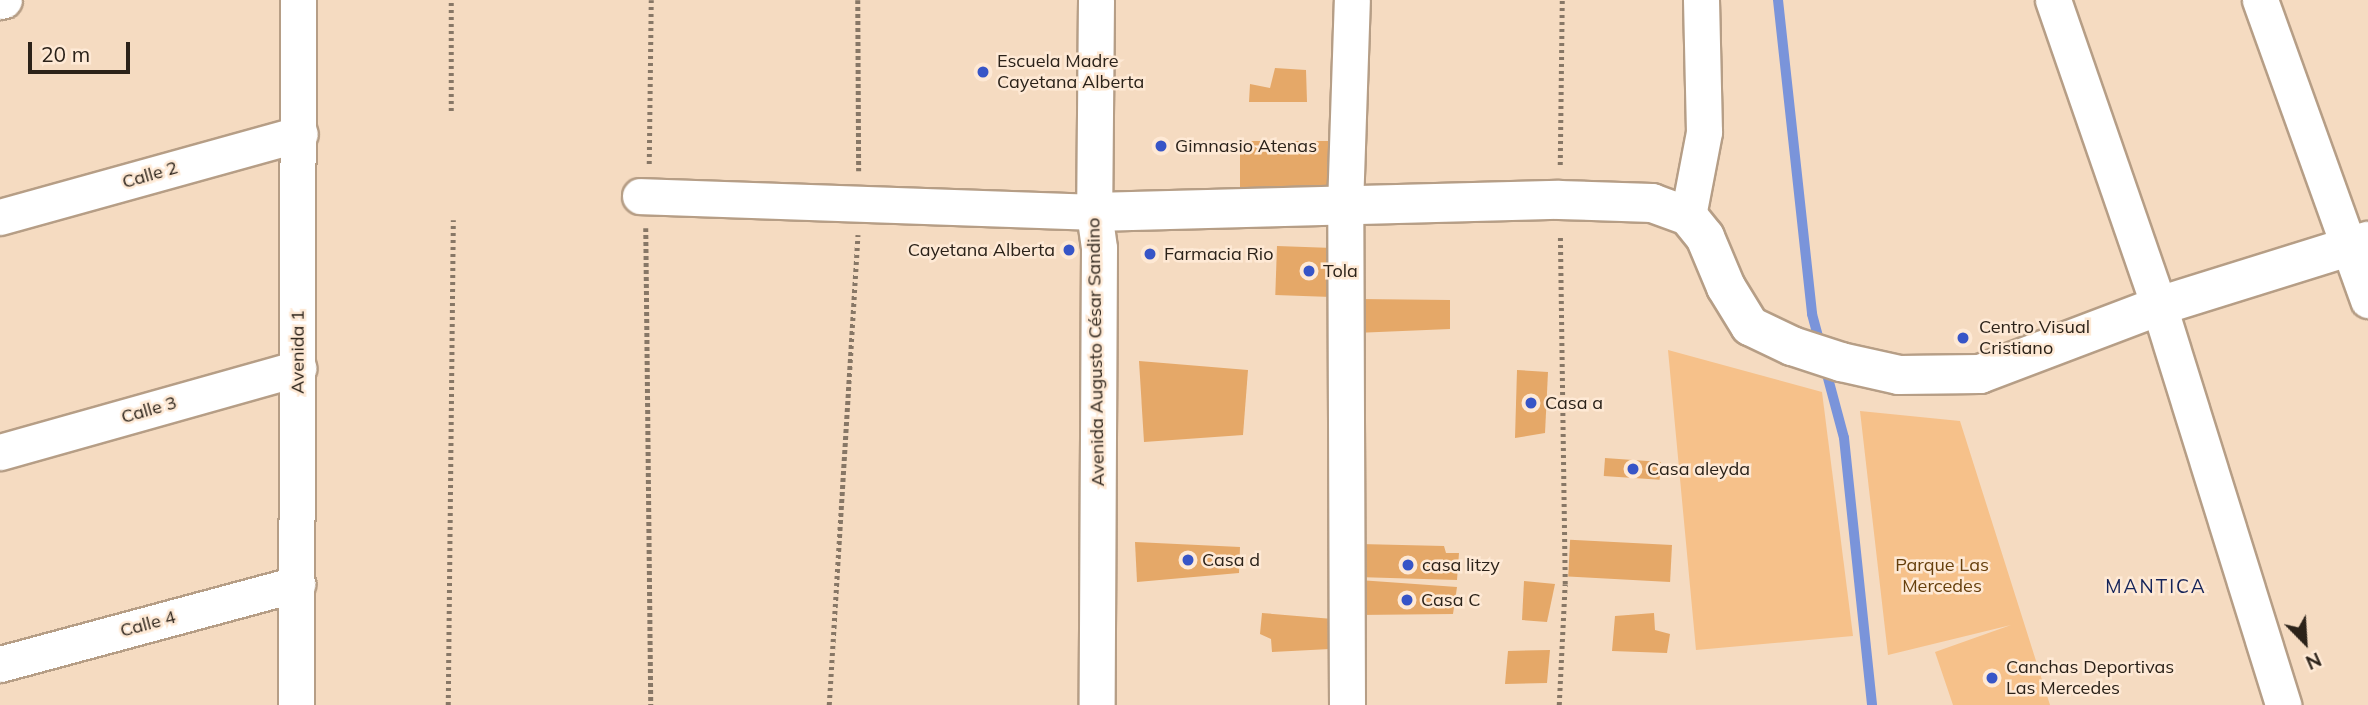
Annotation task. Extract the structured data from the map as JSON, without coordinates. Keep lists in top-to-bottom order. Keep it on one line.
{"streets":{"street":["Calle 2","Avenida 1","Avenida Augusto César Sandino","Calle 3","Calle 4"]},"crossings":[["Calle 2","Avenida 1"],["Avenida 1","Calle 3"],["Avenida 1","Calle 4"]],"districts":["MANTICA"],"parks":["Parque Las Mercedes"],"places":["Escuela Madre Cayetana Alberta","Gimnasio Atenas","Cayetana Alberta","Farmacia Rio","Tola","Centro Visual Cristiano","Casa a","Casa aleyda","Casa d","casa litzy","Casa C","Canchas Deportivas Las Mercedes"],"scale_bar":"20 m","north":"bottom right"}
